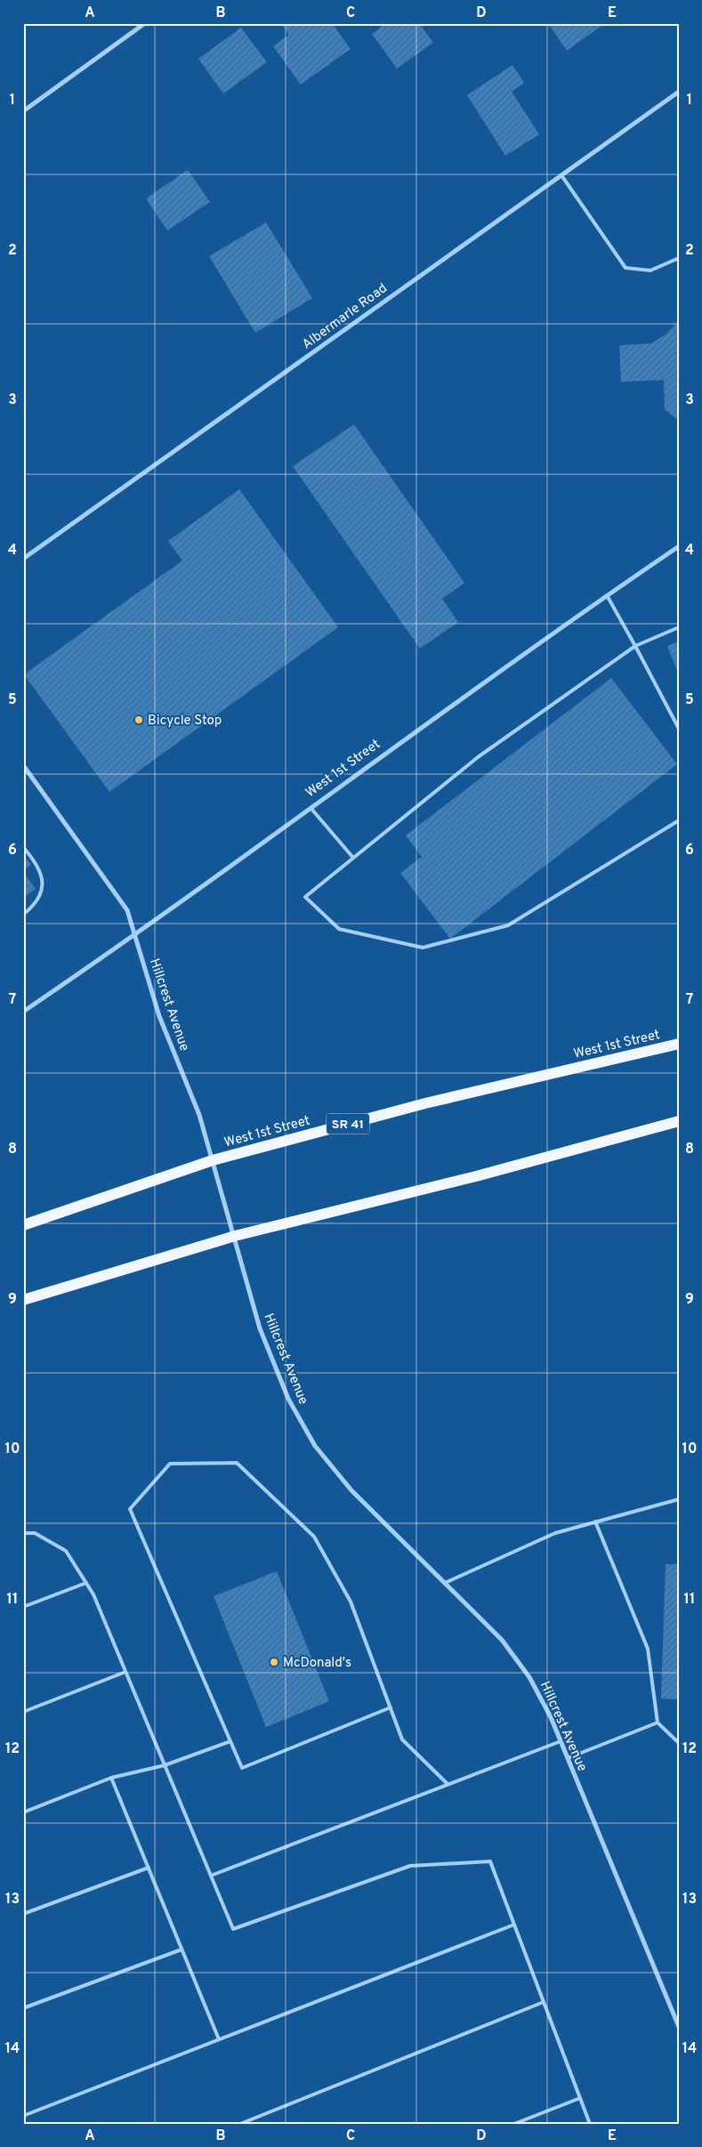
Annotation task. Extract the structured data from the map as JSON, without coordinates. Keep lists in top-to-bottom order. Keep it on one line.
{"streets":{"main road":["West 1st Street","SR 41"],"street":["Albermarle Road","Hillcrest Avenue"]},"crossings":[["West 1st Street","Hillcrest Avenue"]],"places":["Bicycle Stop","McDonald's"],"grid":{"columns":["A","B","C","D","E"],"rows":["1","2","3","4","5","6","7","8","9","10","11","12","13","14"]}}
